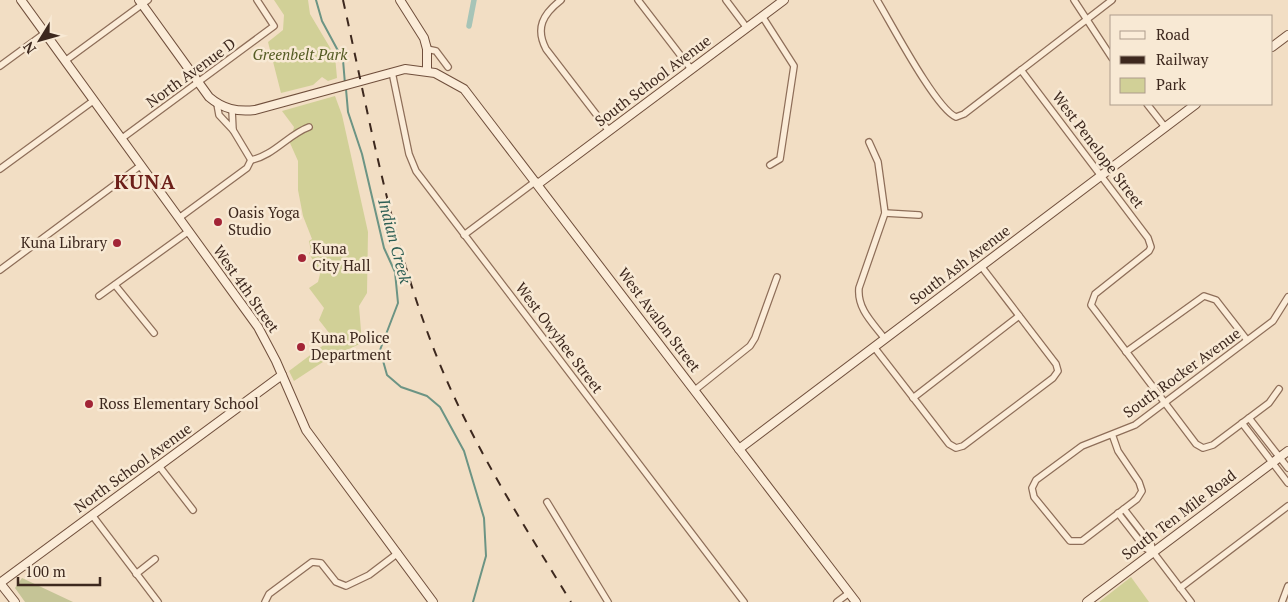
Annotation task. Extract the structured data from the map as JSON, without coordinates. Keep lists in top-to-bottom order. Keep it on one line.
{"streets":{"main road":["South School Avenue","South Ash Avenue","West 4th Street","West Avalon Street","North School Avenue","South Ten Mile Road"],"street":["North Avenue D","West Penelope Street","West Owyhee Street","South Rocker Avenue"]},"crossings":[["North Avenue D","West 4th Street"],["South School Avenue","West Avalon Street"],["West Penelope Street","South Ash Avenue"],["South Ash Avenue","West Avalon Street"],["West 4th Street","North School Avenue"],["West Avalon Street","West Owyhee Street"]],"districts":["KUNA"],"water":["Indian Creek"],"parks":["Greenbelt Park"],"places":["Oasis Yoga Studio","Kuna Library","Kuna City Hall","Kuna Police Department","Ross Elementary School"],"legend":["Road","Railway","Park"],"scale_bar":"100 m","north":"bottom left"}
